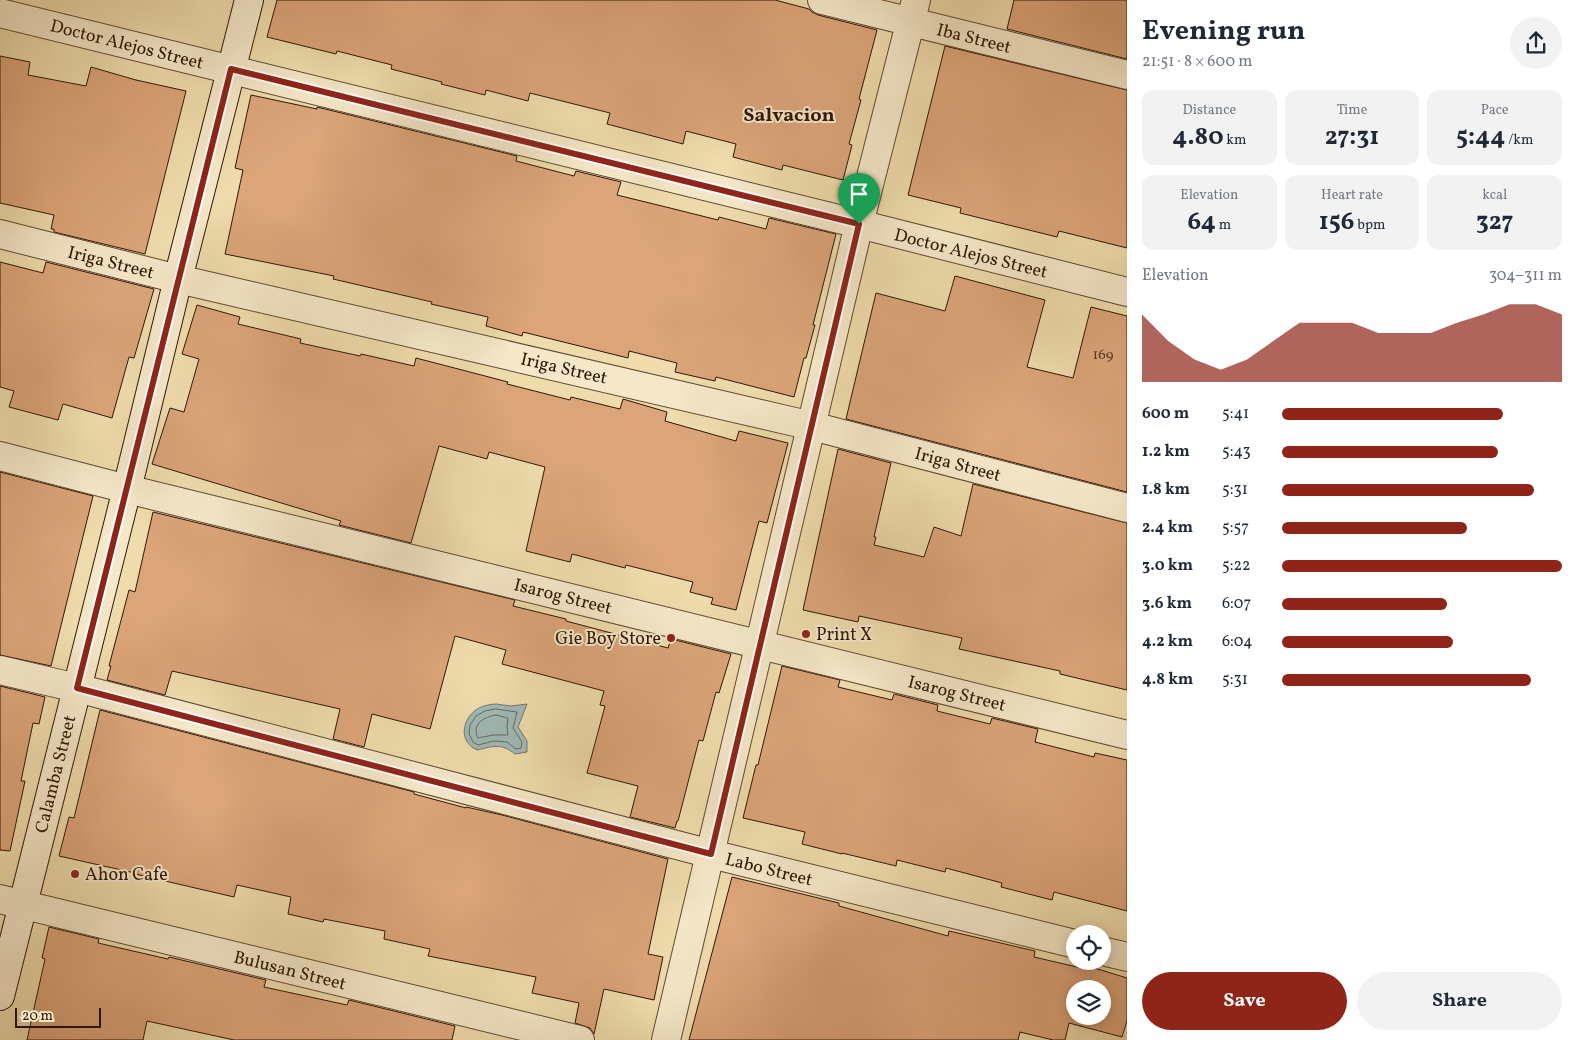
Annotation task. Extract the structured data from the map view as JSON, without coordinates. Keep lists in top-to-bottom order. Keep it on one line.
{"streets":{"street":["Iba Street","Doctor Alejos Street","Iriga Street","Isarog Street","Calamba Street","Labo Street","Bulusan Street"]},"crossings":[["Doctor Alejos Street","Calamba Street"],["Iriga Street","Calamba Street"],["Isarog Street","Calamba Street"],["Calamba Street","Labo Street"],["Calamba Street","Bulusan Street"]],"districts":["Salvacion"],"places":["Print X","Gie Boy Store","Ahon Cafe"],"house_numbers":["169"],"scale_bar":"20 m","page":{"heading":["Evening run","21:51 · 8 × 600 m"],"stats":[["Distance","4.80 km"],["Time","27:31"],["Pace","5:44 /km"],["Elevation","64 m"],["Heart rate","156 bpm"],["kcal","327"]],"chart":["Elevation","304–311 m"],"list":[{"name":"600 m","note":"5:41"},{"name":"1.2 km","note":"5:43"},{"name":"1.8 km","note":"5:31"},{"name":"2.4 km","note":"5:57"},{"name":"3.0 km","note":"5:22"},{"name":"3.6 km","note":"6:07"},{"name":"4.2 km","note":"6:04"},{"name":"4.8 km","note":"5:31"}],"buttons":["Save","Share"],"scale":"20 m"}}
